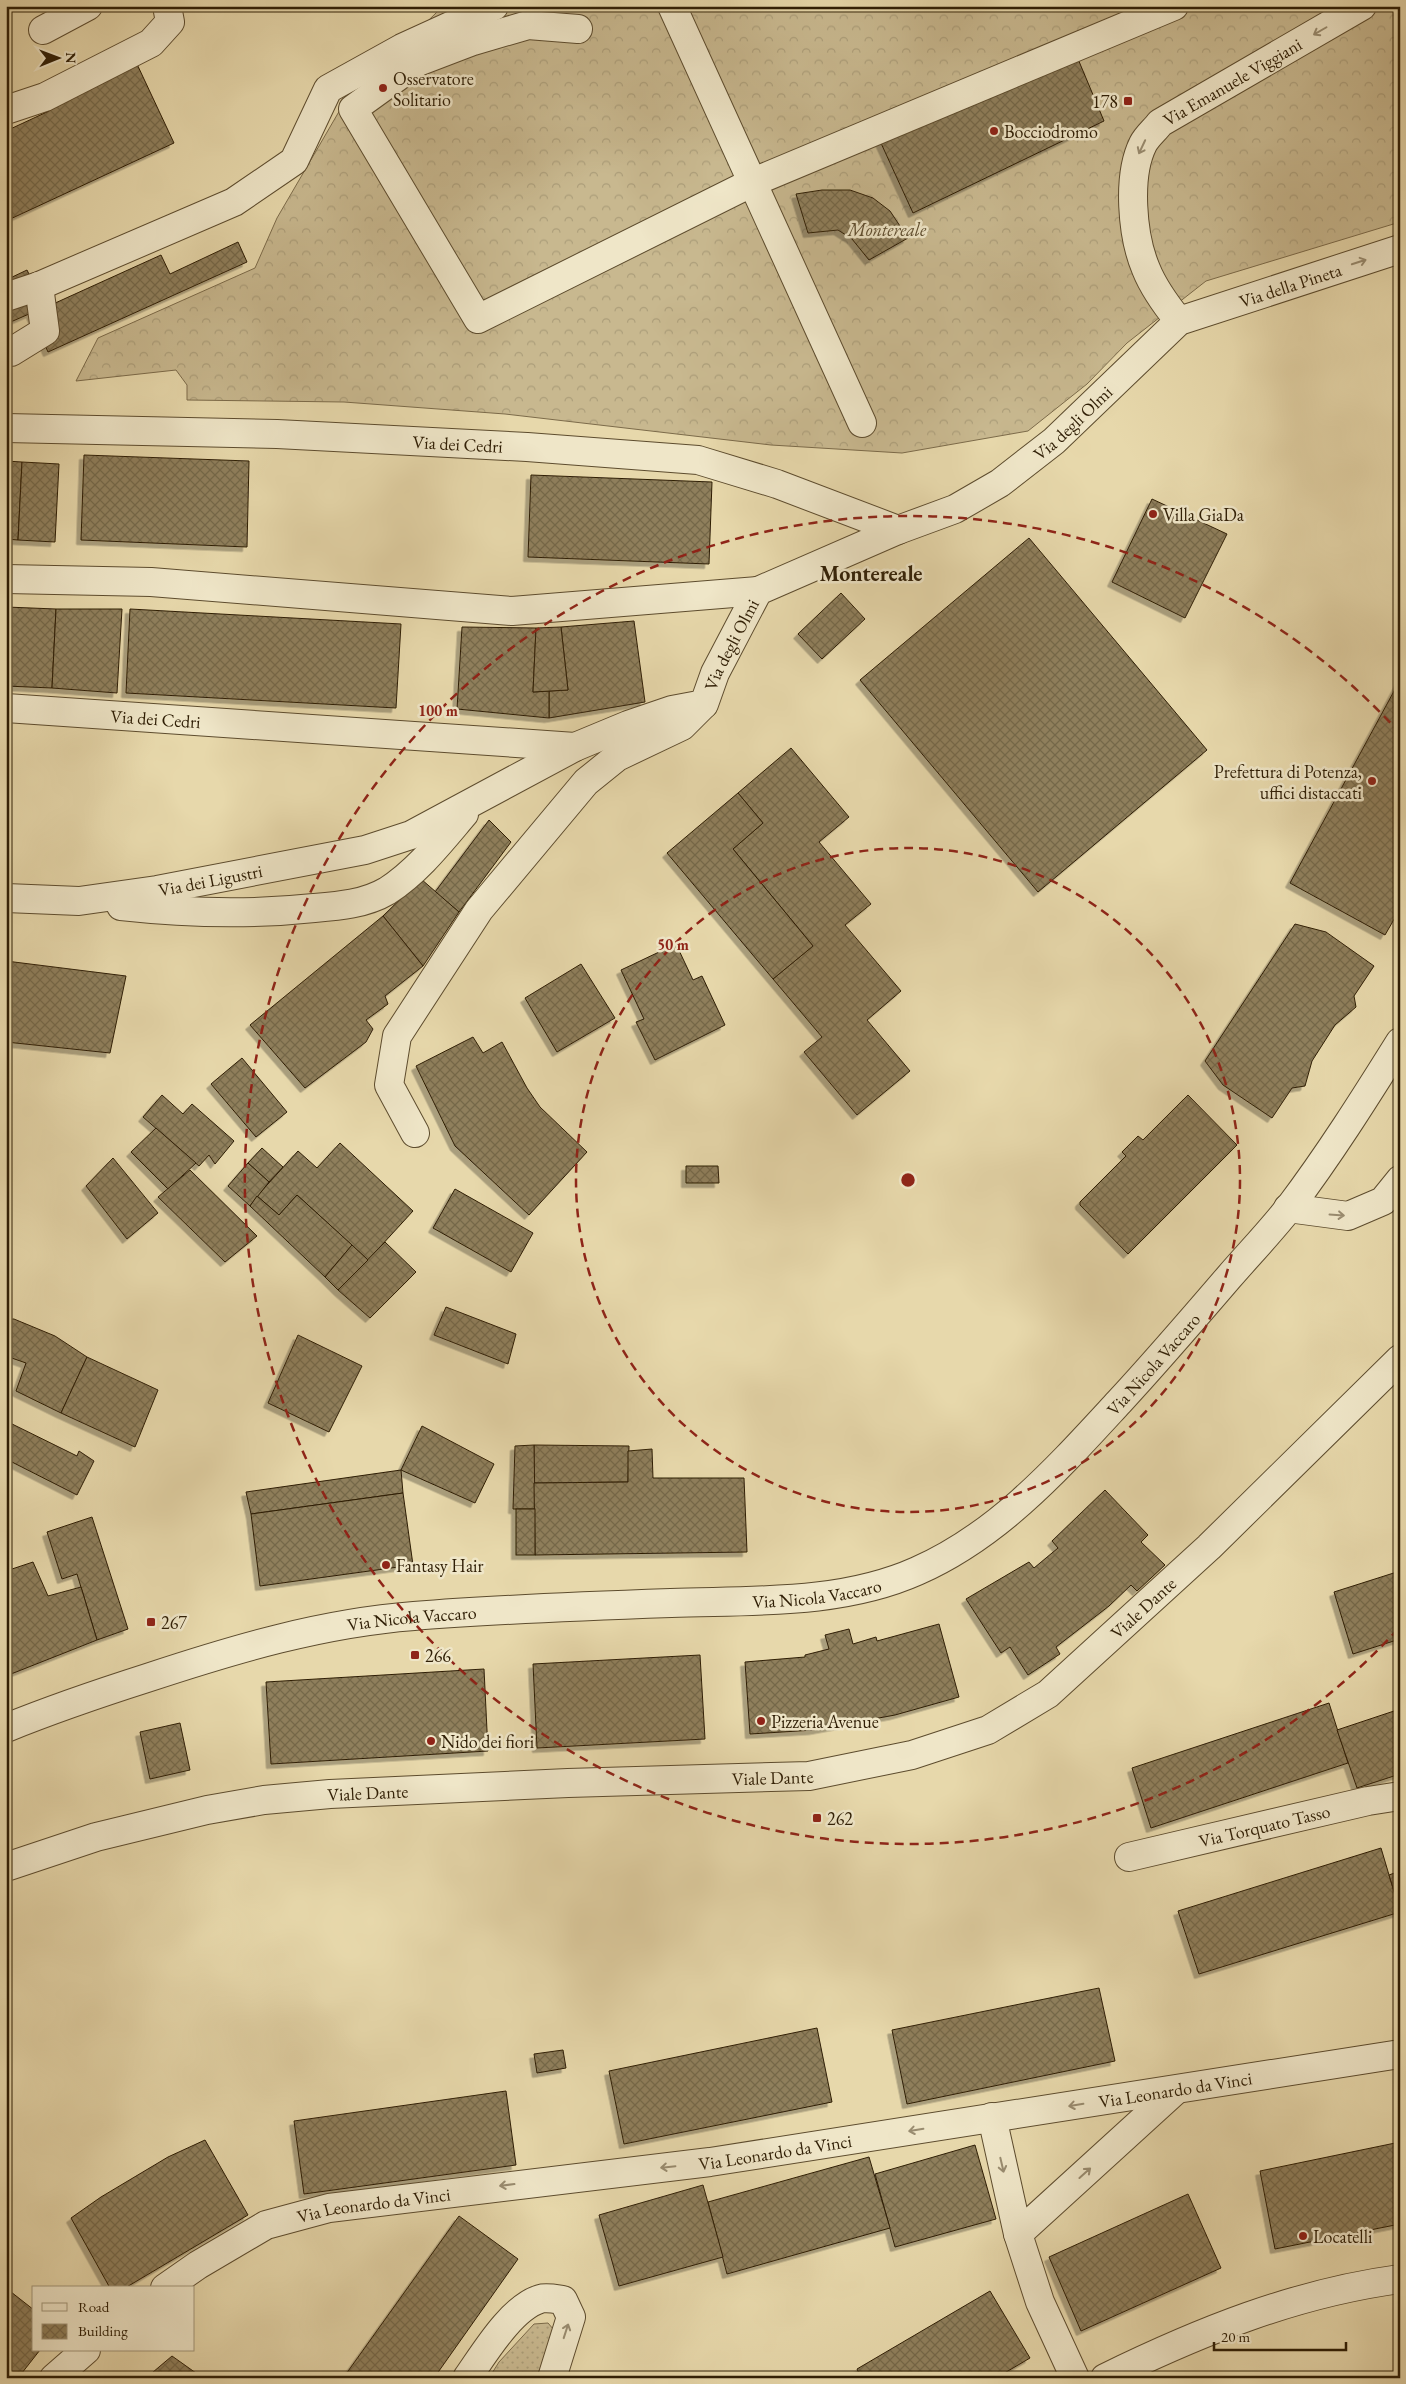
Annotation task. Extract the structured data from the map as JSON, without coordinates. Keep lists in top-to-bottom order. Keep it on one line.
{"streets":{"street":["Via Emanuele Viggiani","Via della Pineta","Via degli Olmi","Via dei Cedri","Via dei Ligustri","Via Nicola Vaccaro","Viale Dante","Via Torquato Tasso","Via Leonardo da Vinci"]},"crossings":[["Via Emanuele Viggiani","Via della Pineta"],["Via Emanuele Viggiani","Via degli Olmi"],["Via della Pineta","Via degli Olmi"],["Via degli Olmi","Via dei Cedri"],["Via degli Olmi","Via dei Ligustri"]],"one_way":["Via Emanuele Viggiani","Via della Pineta","Via Leonardo da Vinci"],"districts":["Montereale"],"parks":["Montereale"],"places":{"other":["Osservatore Solitario","Bocciodromo","Villa GiaDa","Prefettura di Potenza, uffici distaccati","Fantasy Hair","Pizzeria Avenue","Nido dei fiori","Locatelli"],"transit":["178","267","266","262"]},"legend":["Road","Building"],"scale_bar":"20 m","north":"right","rings":["100 m","50 m"]}
